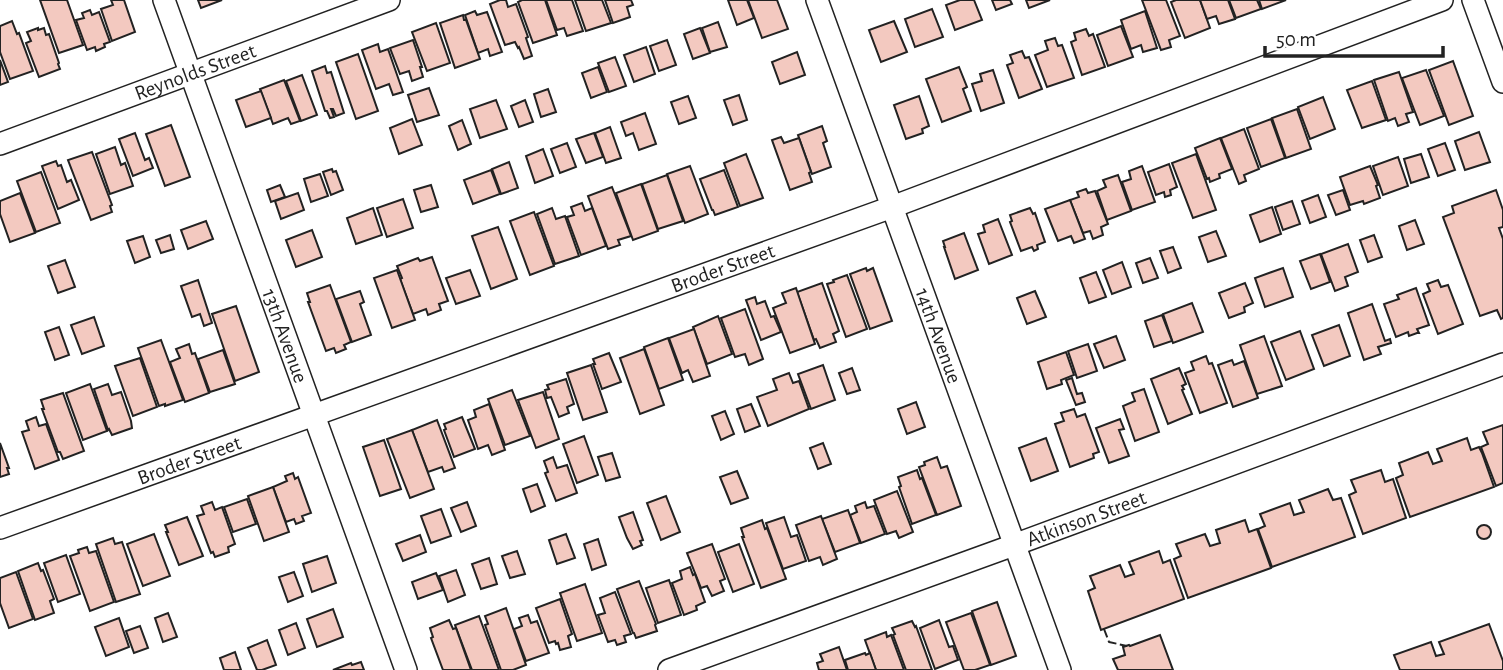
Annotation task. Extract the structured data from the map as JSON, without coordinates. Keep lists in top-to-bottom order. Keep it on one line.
{"streets":{"street":["Reynolds Street","Broder Street","13th Avenue","14th Avenue","Atkinson Street"]},"crossings":[["Reynolds Street","13th Avenue"],["Broder Street","13th Avenue"],["Broder Street","14th Avenue"],["14th Avenue","Atkinson Street"]],"scale_bar":"50 m"}
